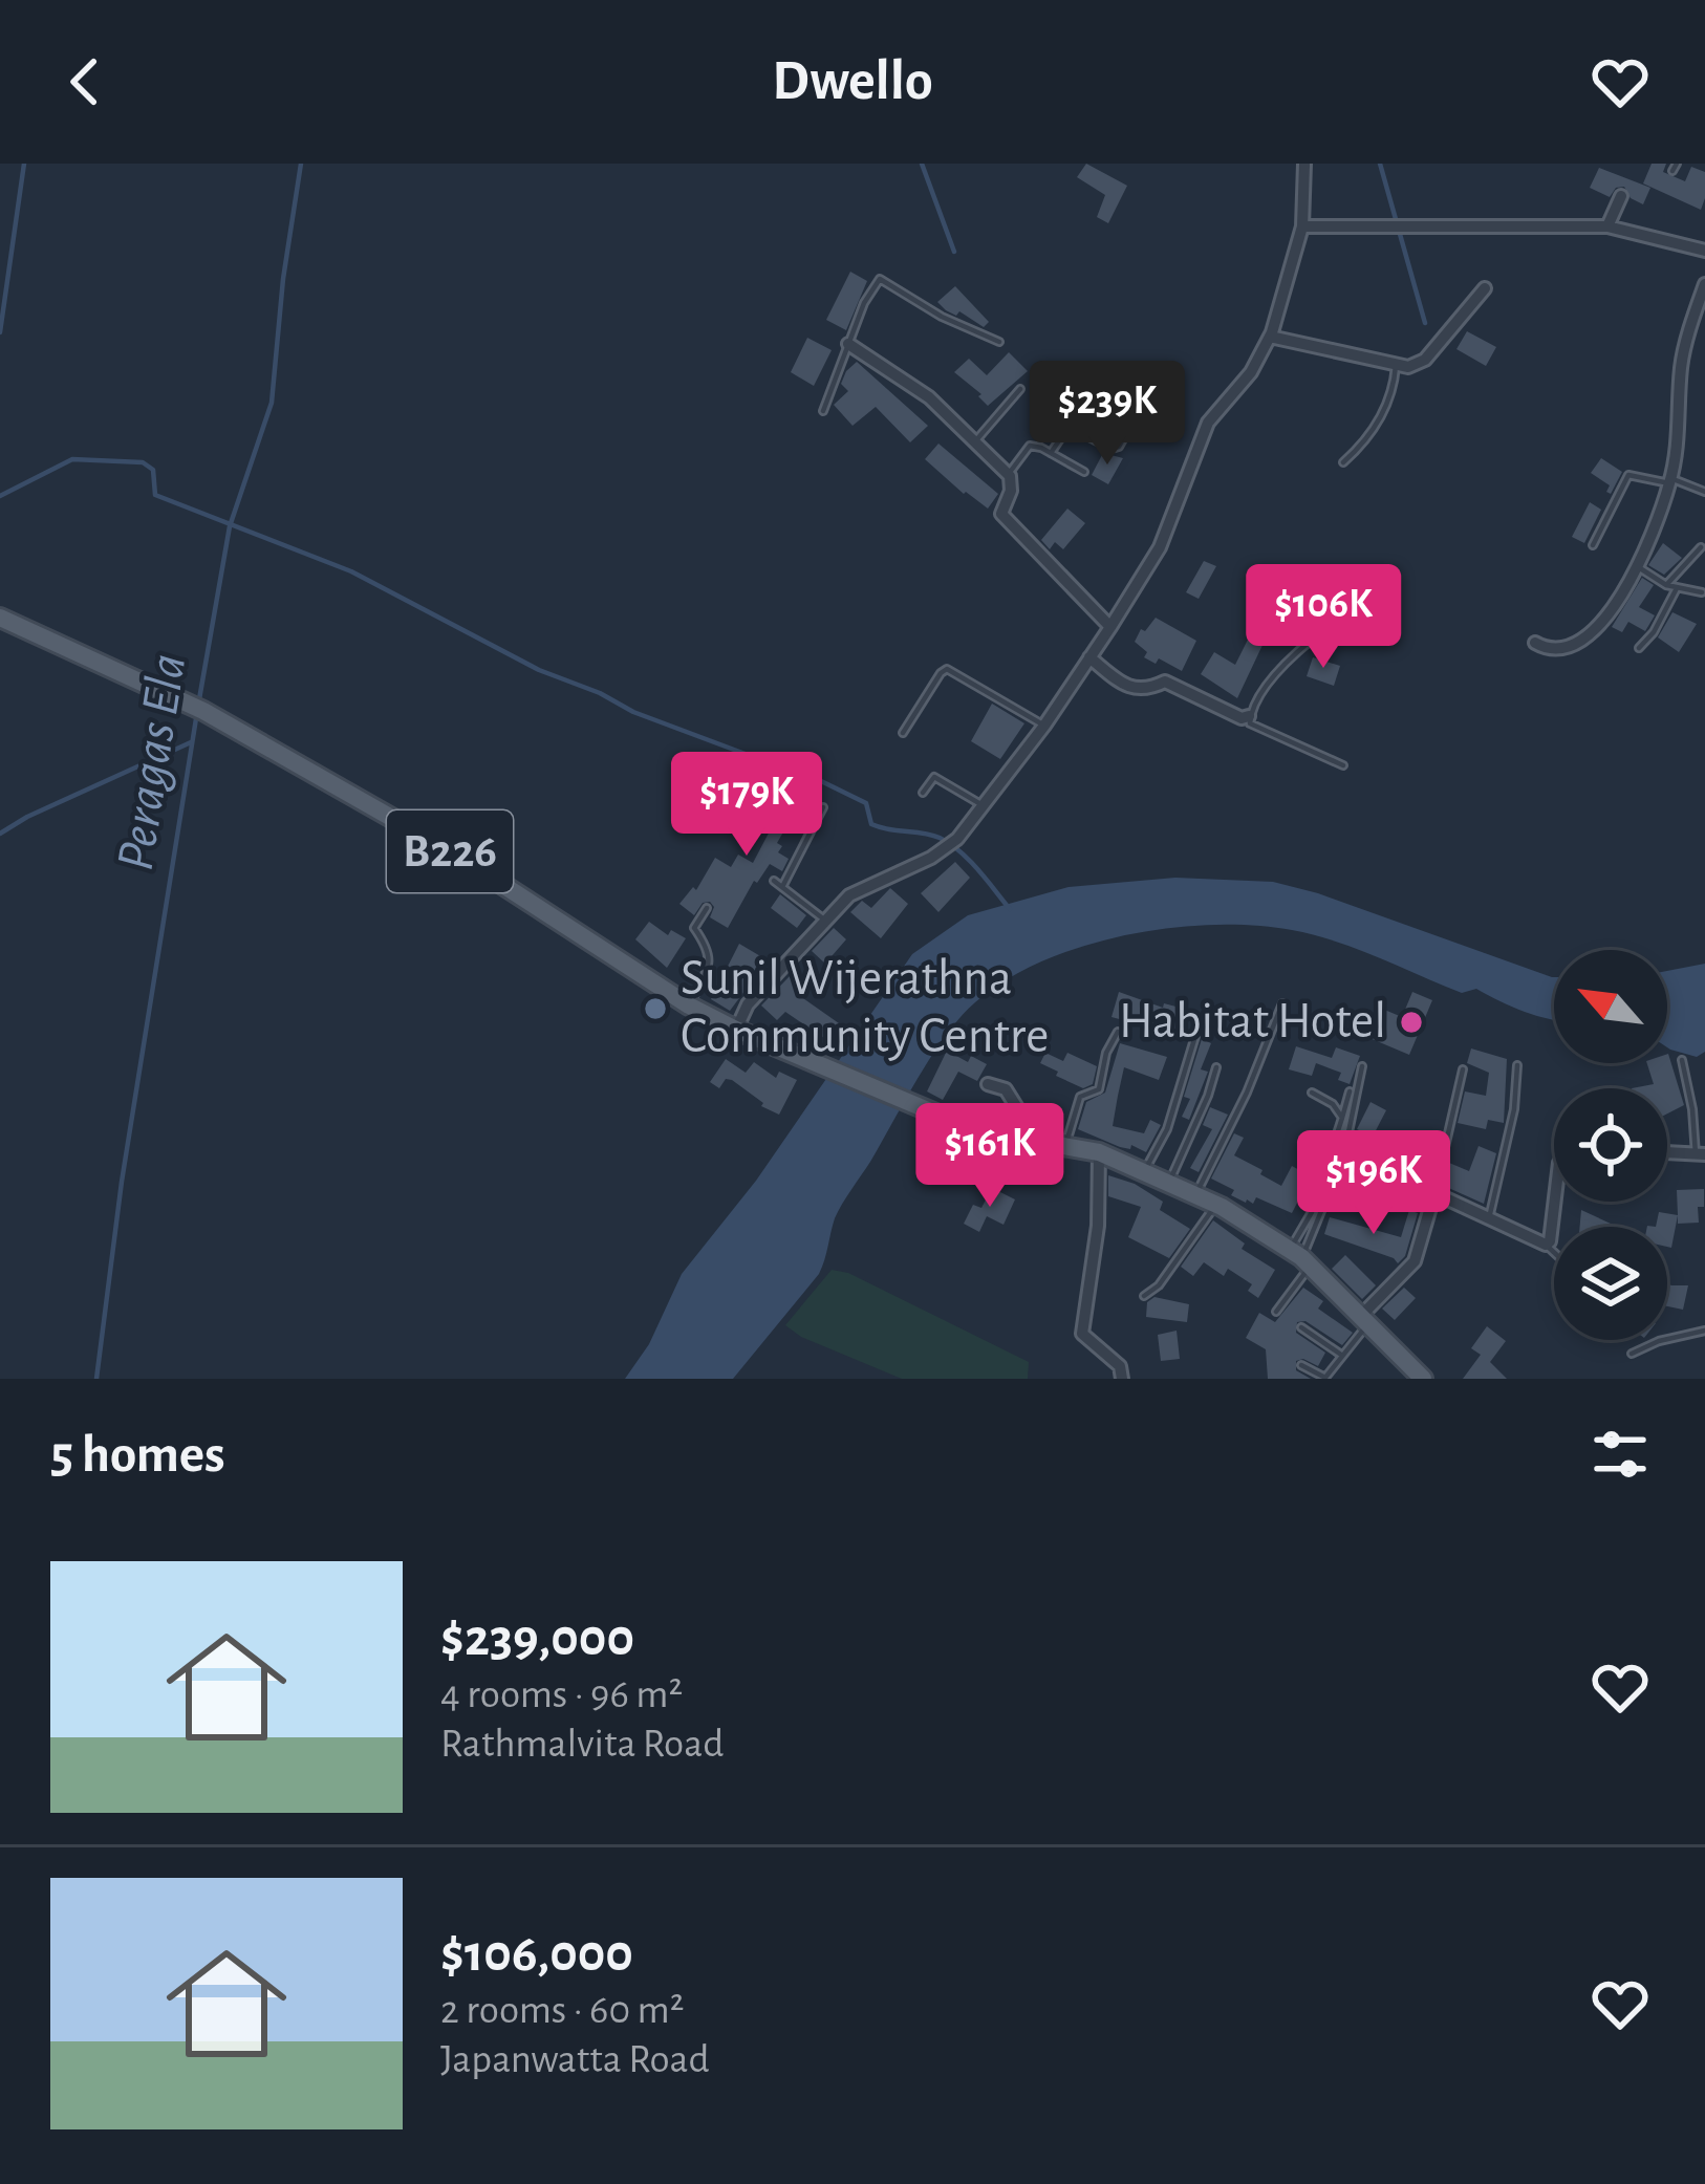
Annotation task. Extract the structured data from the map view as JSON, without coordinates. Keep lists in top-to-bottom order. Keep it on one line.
{"streets":{"main road":["B226"]},"water":["Peragas Ela"],"places":["Sunil Wijerathna Community Centre","Habitat Hotel"],"north":"top left","page":{"header":"Dwello","price":["$239K","$106K","$179K","$161K","$196K"],"heading":"5 homes","list":[{"name":"$239,000","note":"4 rooms · 96 m² · Rathmalvita Road"},{"name":"$106,000","note":"2 rooms · 60 m² · Japanwatta Road"}]}}
